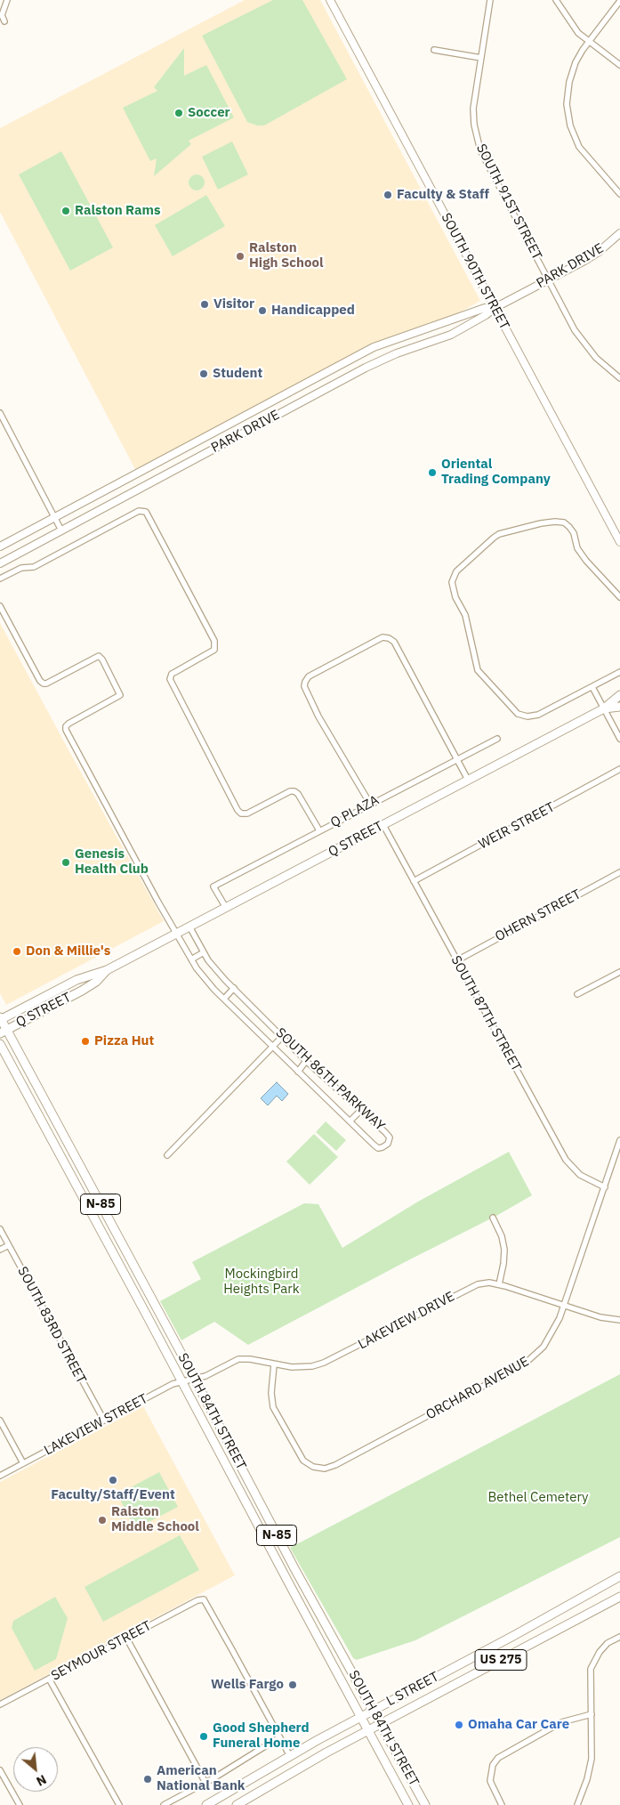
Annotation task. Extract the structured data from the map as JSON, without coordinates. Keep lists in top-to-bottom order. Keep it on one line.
{"streets":{"main road":["Q STREET","N-85","SOUTH 84TH STREET","US 275","L STREET"],"street":["SOUTH 91ST STREET","PARK DRIVE","SOUTH 90TH STREET","Q PLAZA","WEIR STREET","OHERN STREET","SOUTH 87TH STREET","SOUTH 86TH PARKWAY","LAKEVIEW DRIVE","SOUTH 83RD STREET","ORCHARD AVENUE","LAKEVIEW STREET","SEYMOUR STREET"]},"crossings":[["SOUTH 91ST STREET","PARK DRIVE"],["PARK DRIVE","SOUTH 90TH STREET"],["Q PLAZA","Q STREET"],["WEIR STREET","SOUTH 87TH STREET"],["Q STREET","SOUTH 87TH STREET"],["Q STREET","SOUTH 86TH PARKWAY"],["Q STREET","SOUTH 84TH STREET"],["OHERN STREET","SOUTH 87TH STREET"],["SOUTH 87TH STREET","ORCHARD AVENUE"],["LAKEVIEW DRIVE","ORCHARD AVENUE"],["LAKEVIEW DRIVE","SOUTH 84TH STREET"],["LAKEVIEW DRIVE","LAKEVIEW STREET"],["SOUTH 83RD STREET","LAKEVIEW STREET"],["SOUTH 84TH STREET","LAKEVIEW STREET"],["SOUTH 84TH STREET","L STREET"]],"parks":["Mockingbird Heights Park","Bethel Cemetery"],"places":["Soccer","Faculty & Staff","Ralston Rams","Ralston High School","Visitor","Handicapped","Student","Oriental Trading Company","Genesis Health Club","Don & Millie's","Pizza Hut","Faculty/Staff/Event","Ralston Middle School","Wells Fargo","Omaha Car Care","Good Shepherd Funeral Home","American National Bank"],"north":"bottom right"}
